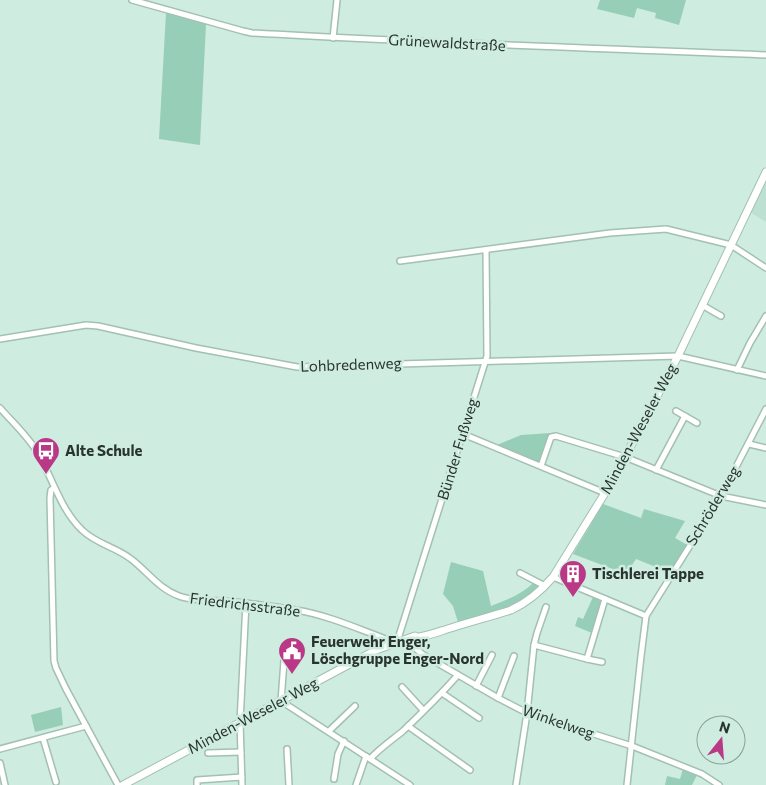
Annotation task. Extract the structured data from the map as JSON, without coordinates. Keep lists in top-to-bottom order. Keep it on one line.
{"streets":{"street":["Grünewaldstraße","Lohbredenweg","Minden-Weseler Weg","Bünder Fußweg","Schröderweg","Friedrichsstraße","Winkelweg"]},"crossings":[["Lohbredenweg","Minden-Weseler Weg"],["Lohbredenweg","Bünder Fußweg"],["Minden-Weseler Weg","Bünder Fußweg"],["Minden-Weseler Weg","Friedrichsstraße"],["Minden-Weseler Weg","Winkelweg"],["Bünder Fußweg","Friedrichsstraße"],["Schröderweg","Winkelweg"]],"places":{"bus stop":["Alte Schule"],"building":["Tischlerei Tappe"],"public building":["Feuerwehr Enger, Löschgruppe Enger-Nord"]},"north":"top"}
